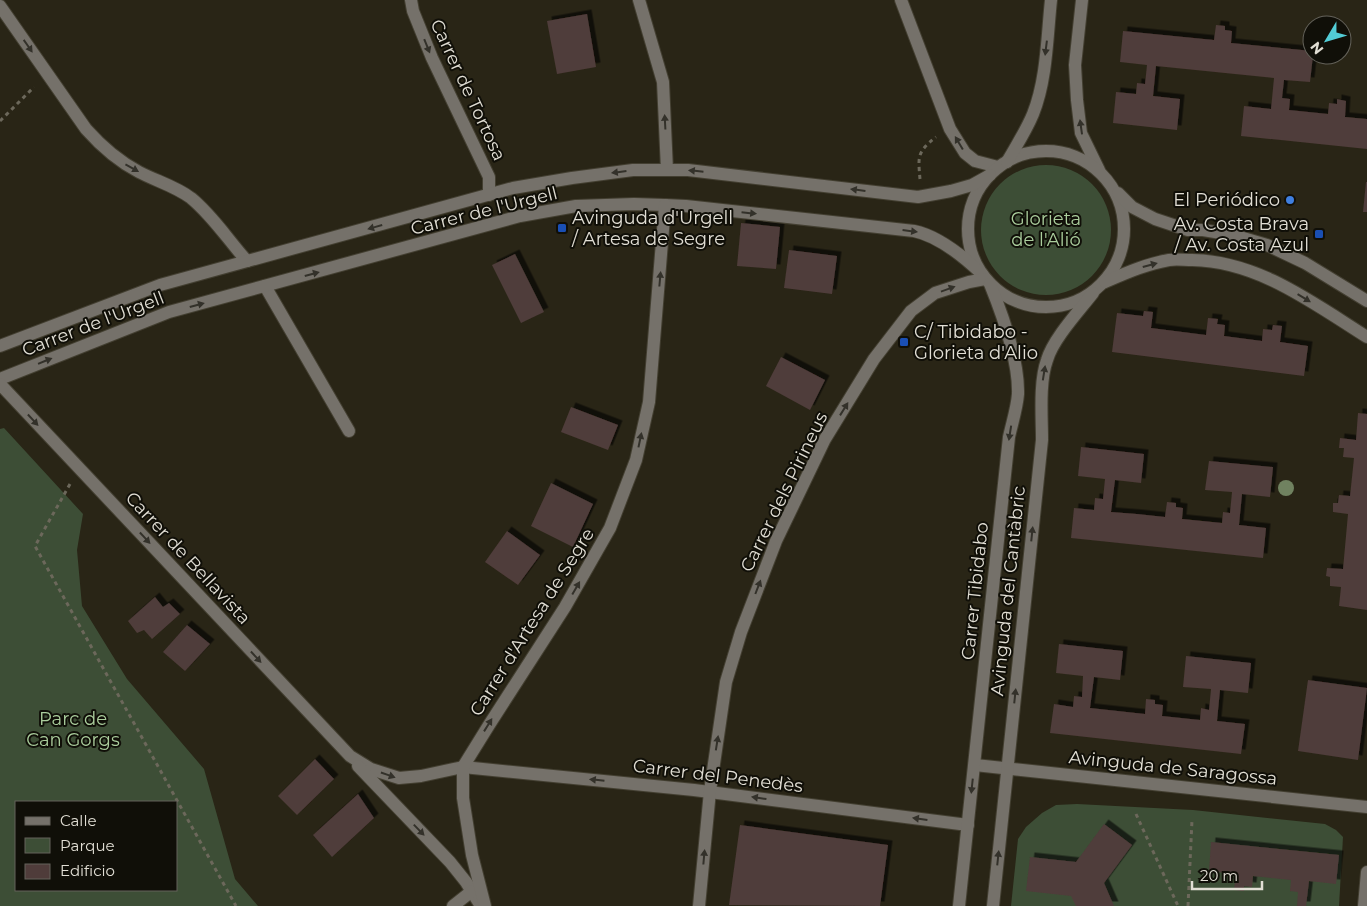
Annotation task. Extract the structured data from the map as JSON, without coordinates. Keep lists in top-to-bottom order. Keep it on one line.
{"streets":{"street":["Carrer de Tortosa","Carrer de l'Urgell","Carrer dels Pirineus","Carrer de Bellavista","Carrer Tibidabo","Avinguda del Cantàbric","Carrer d'Artesa de Segre","Avinguda de Saragossa","Carrer del Penedès"]},"crossings":[["Carrer de Tortosa","Carrer de l'Urgell"],["Carrer de l'Urgell","Carrer dels Pirineus"],["Carrer de l'Urgell","Carrer Tibidabo"],["Carrer de l'Urgell","Avinguda del Cantàbric"],["Carrer de l'Urgell","Carrer d'Artesa de Segre"],["Carrer dels Pirineus","Carrer Tibidabo"],["Carrer dels Pirineus","Avinguda del Cantàbric"],["Carrer dels Pirineus","Carrer del Penedès"],["Carrer de Bellavista","Carrer d'Artesa de Segre"],["Carrer de Bellavista","Carrer del Penedès"],["Carrer Tibidabo","Avinguda del Cantàbric"],["Carrer Tibidabo","Avinguda de Saragossa"],["Carrer Tibidabo","Carrer del Penedès"],["Avinguda del Cantàbric","Avinguda de Saragossa"],["Carrer d'Artesa de Segre","Carrer del Penedès"]],"one_way":["Carrer de Tortosa","Carrer dels Pirineus","Carrer de Bellavista","Carrer Tibidabo","Avinguda del Cantàbric","Carrer d'Artesa de Segre","Carrer del Penedès"],"parks":["Glorieta de l'Alió","Parc de Can Gorgs"],"places":{"other":["El Periódico"],"transit":["Avinguda d'Urgell / Artesa de Segre","Av. Costa Brava / Av. Costa Azul","C/ Tibidabo - Glorieta d'Alio"]},"legend":["Calle","Parque","Edificio"],"scale_bar":"20 m","north":"bottom left"}
